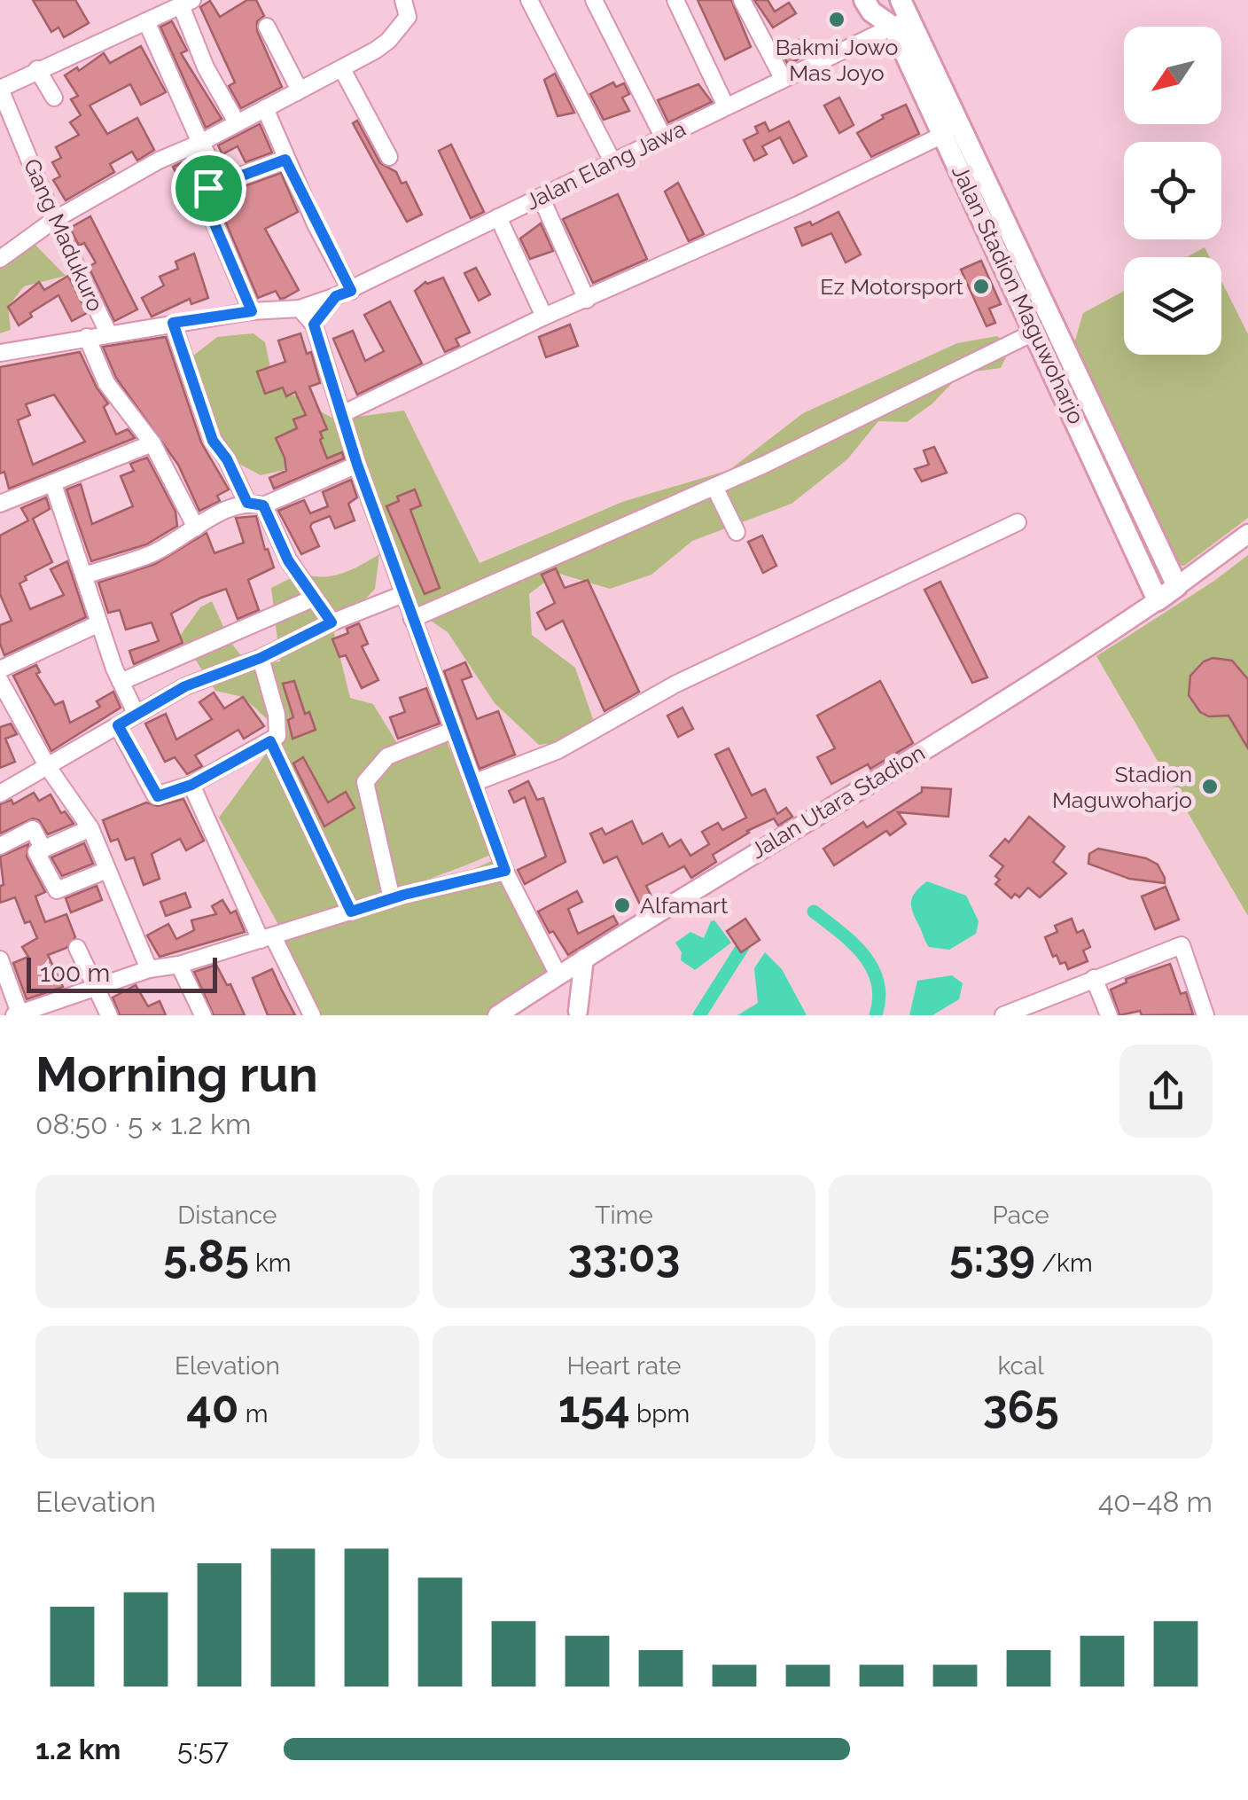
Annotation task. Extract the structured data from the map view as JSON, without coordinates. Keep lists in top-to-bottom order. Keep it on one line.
{"streets":{"main road":["Jalan Stadion Maguwoharjo","Jalan Utara Stadion"],"street":["Jalan Elang Jawa","Gang Madukuro"]},"crossings":[["Jalan Elang Jawa","Gang Madukuro"],["Jalan Elang Jawa","Jalan Stadion Maguwoharjo"],["Jalan Stadion Maguwoharjo","Jalan Utara Stadion"]],"places":["Bakmi Jowo Mas Joyo","Ez Motorsport","Stadion Maguwoharjo","Alfamart"],"scale_bar":"100 m","north":"bottom left","page":{"scale":"100 m","heading":["Morning run","08:50 · 5 × 1.2 km"],"stats":[["Distance","5.85 km"],["Time","33:03"],["Pace","5:39 /km"],["Elevation","40 m"],["Heart rate","154 bpm"],["kcal","365"]],"chart":["Elevation","40–48 m"],"list":[{"name":"1.2 km","note":"5:57"}]}}
